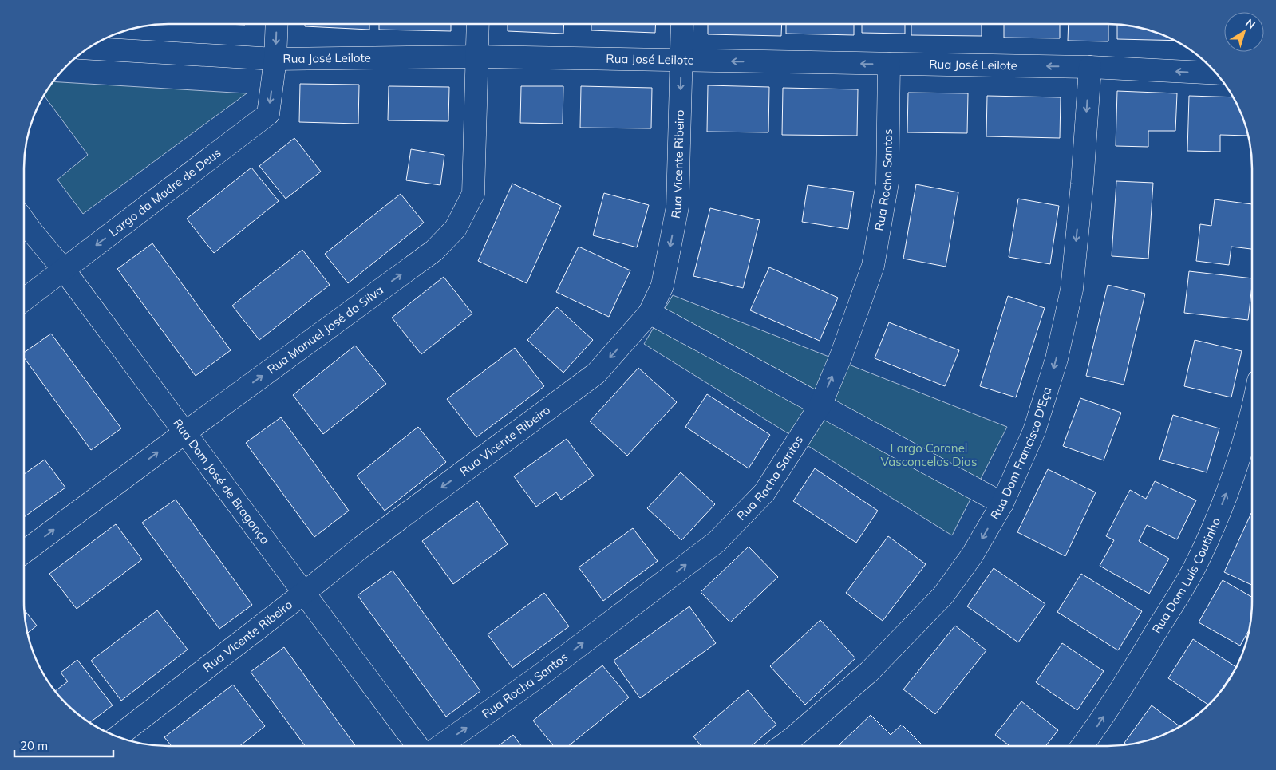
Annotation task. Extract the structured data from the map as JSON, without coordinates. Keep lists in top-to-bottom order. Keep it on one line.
{"streets":{"street":["Rua José Leilote","Rua Vicente Ribeiro","Rua Rocha Santos","Largo da Madre de Deus","Rua Manuel José da Silva","Rua Dom Francisco D'Eça","Rua Dom José de Bragança","Rua Dom Luís Coutinho"]},"crossings":[["Rua José Leilote","Rua Vicente Ribeiro"],["Rua José Leilote","Rua Rocha Santos"],["Rua José Leilote","Largo da Madre de Deus"],["Rua José Leilote","Rua Manuel José da Silva"],["Rua José Leilote","Rua Dom Francisco D'Eça"],["Rua Vicente Ribeiro","Rua Dom José de Bragança"],["Largo da Madre de Deus","Rua Dom José de Bragança"],["Rua Manuel José da Silva","Rua Dom José de Bragança"]],"one_way":["Rua José Leilote","Rua Vicente Ribeiro","Rua Rocha Santos","Largo da Madre de Deus","Rua Manuel José da Silva","Rua Dom Francisco D'Eça","Rua Dom Luís Coutinho"],"parks":["Largo Coronel Vasconcelos Dias"],"scale_bar":"20 m","north":"top right"}
